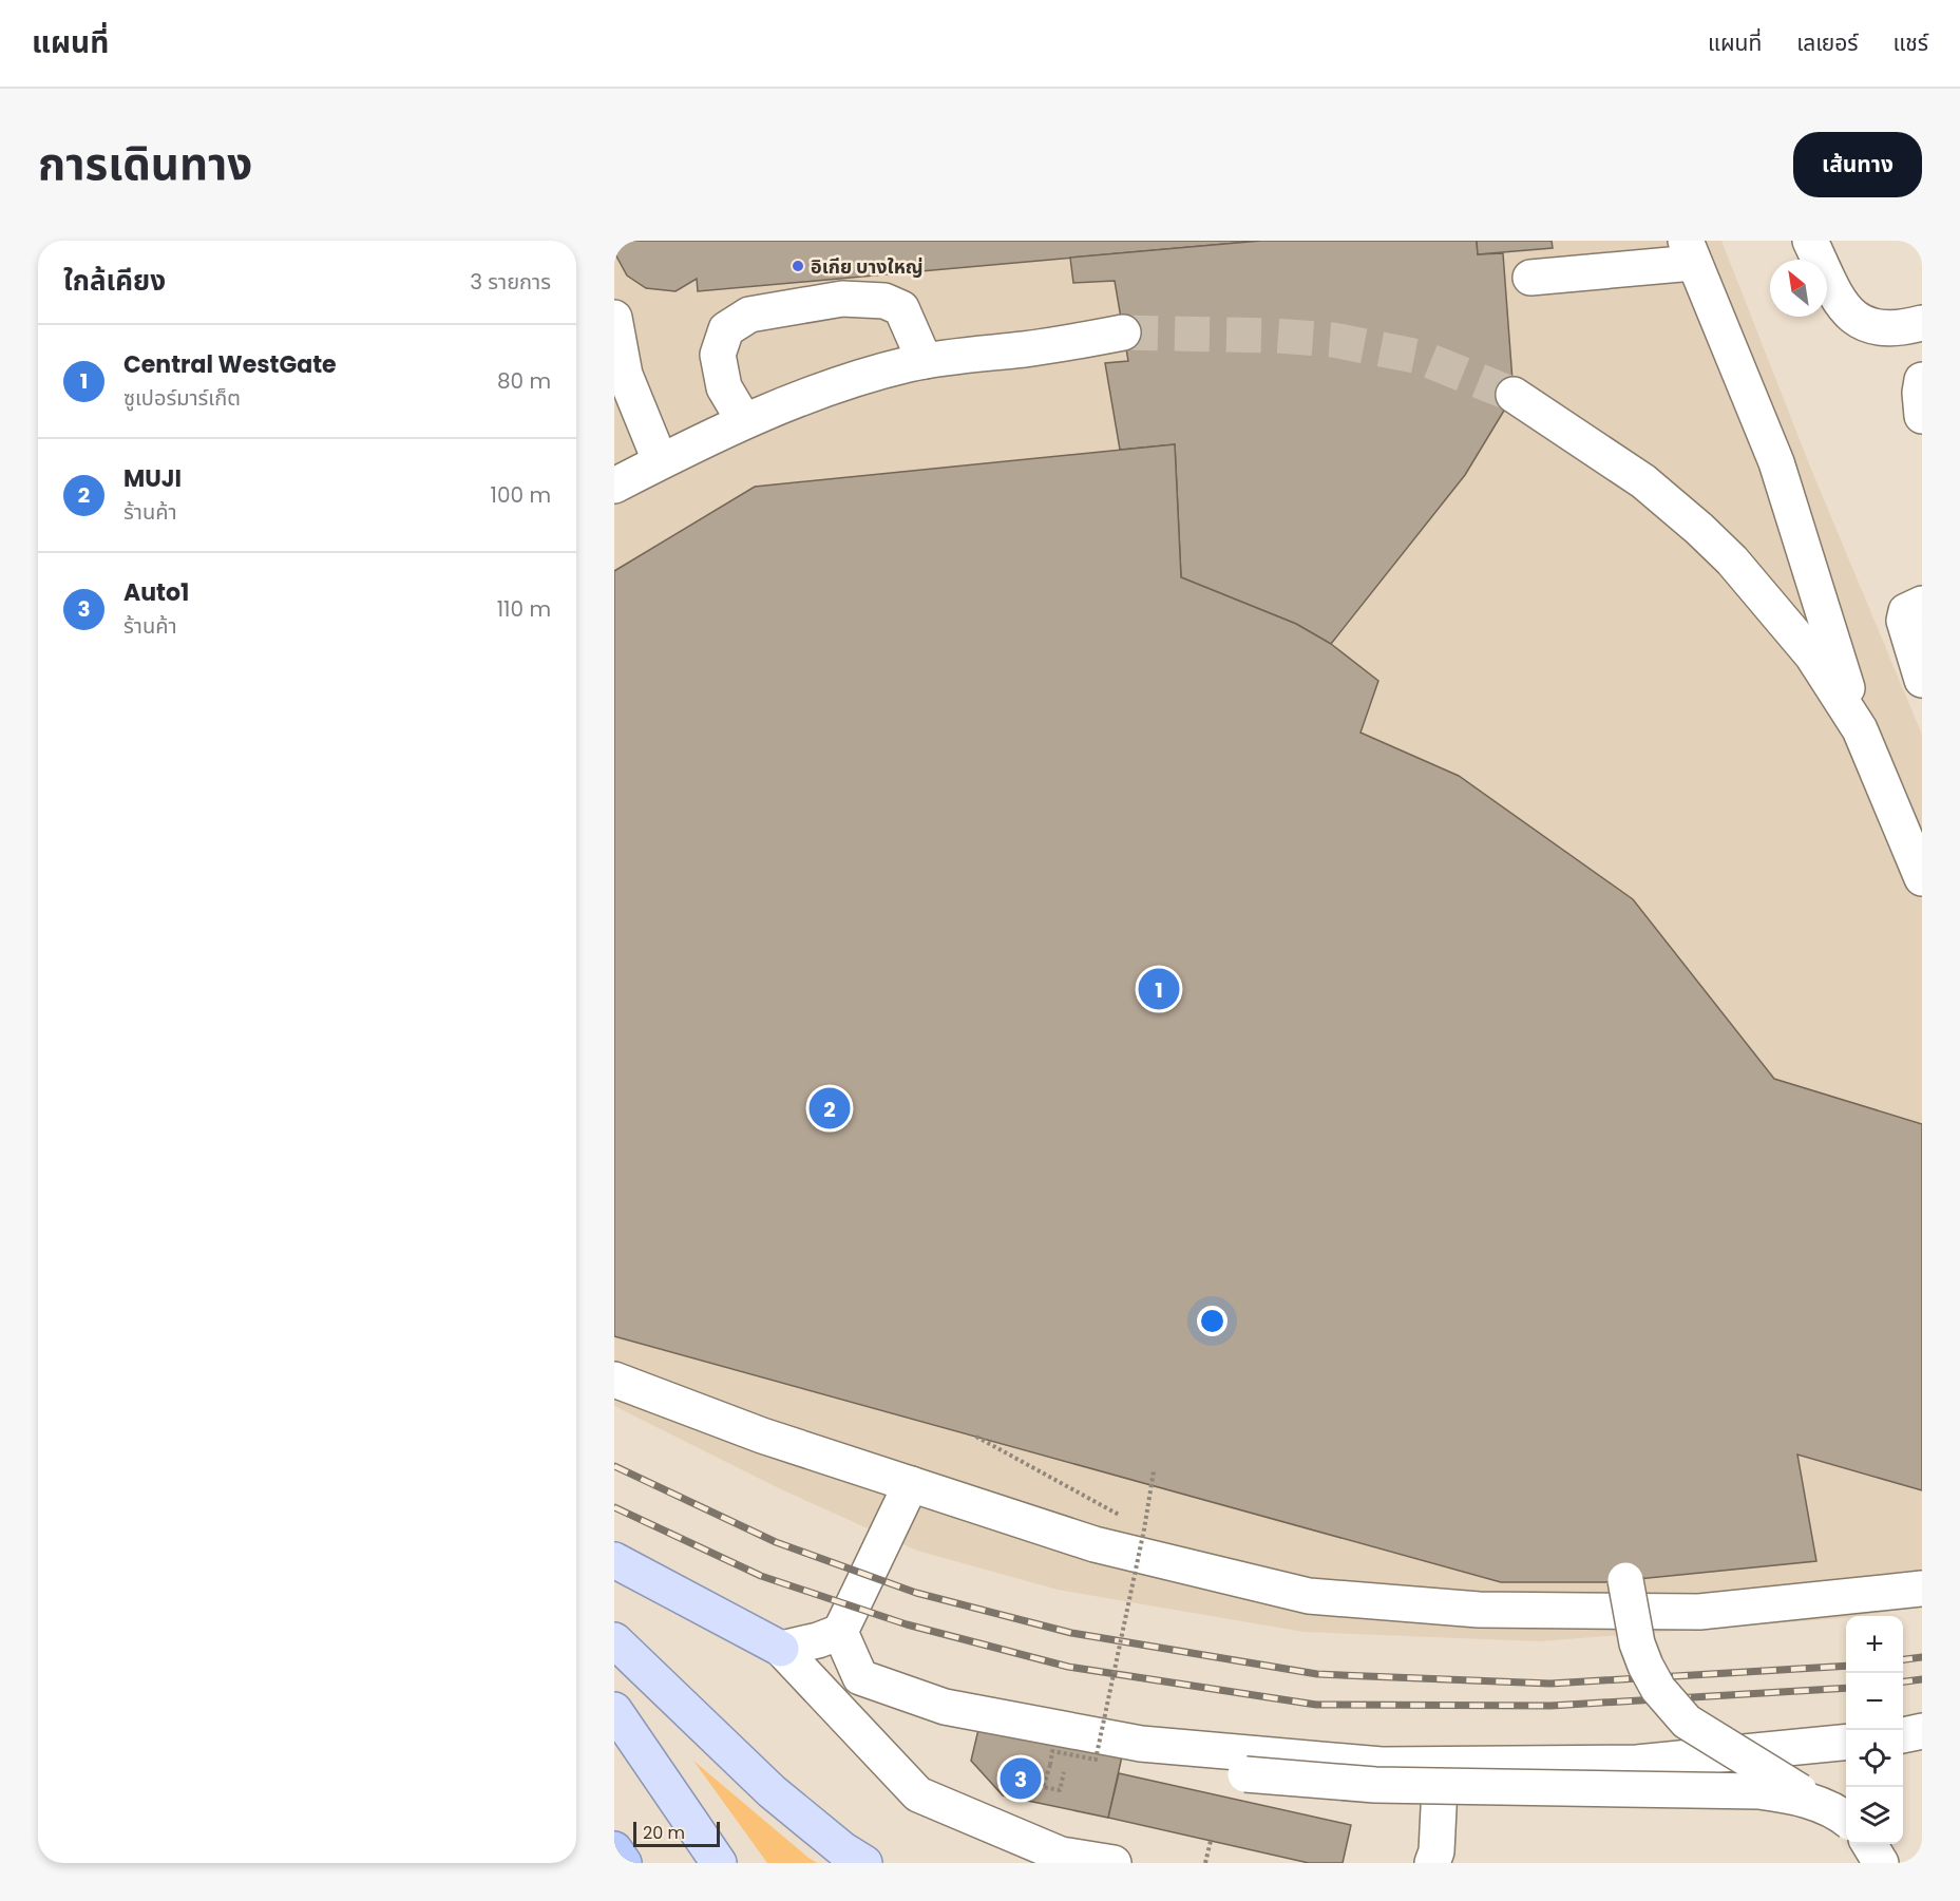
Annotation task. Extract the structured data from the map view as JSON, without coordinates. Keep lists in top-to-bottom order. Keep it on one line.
{"places":["อิเกีย บางใหญ่"],"scale_bar":"20 m","north":"top left","page":{"header":"แผนที่","nav":["แผนที่","เลเยอร์","แชร์"],"title":"การเดินทาง","buttons":"เส้นทาง","heading":["ใกล้เคียง","3 รายการ"],"list":[{"mark":"1","name":"Central WestGate","note":"ซูเปอร์มาร์เก็ต","value":"80 m"},{"mark":"2","name":"MUJI","note":"ร้านค้า","value":"100 m"},{"mark":"3","name":"Auto1","note":"ร้านค้า","value":"110 m"}],"pins":["1","2","3"],"map_buttons":["+","−"],"scale":"20 m"}}
